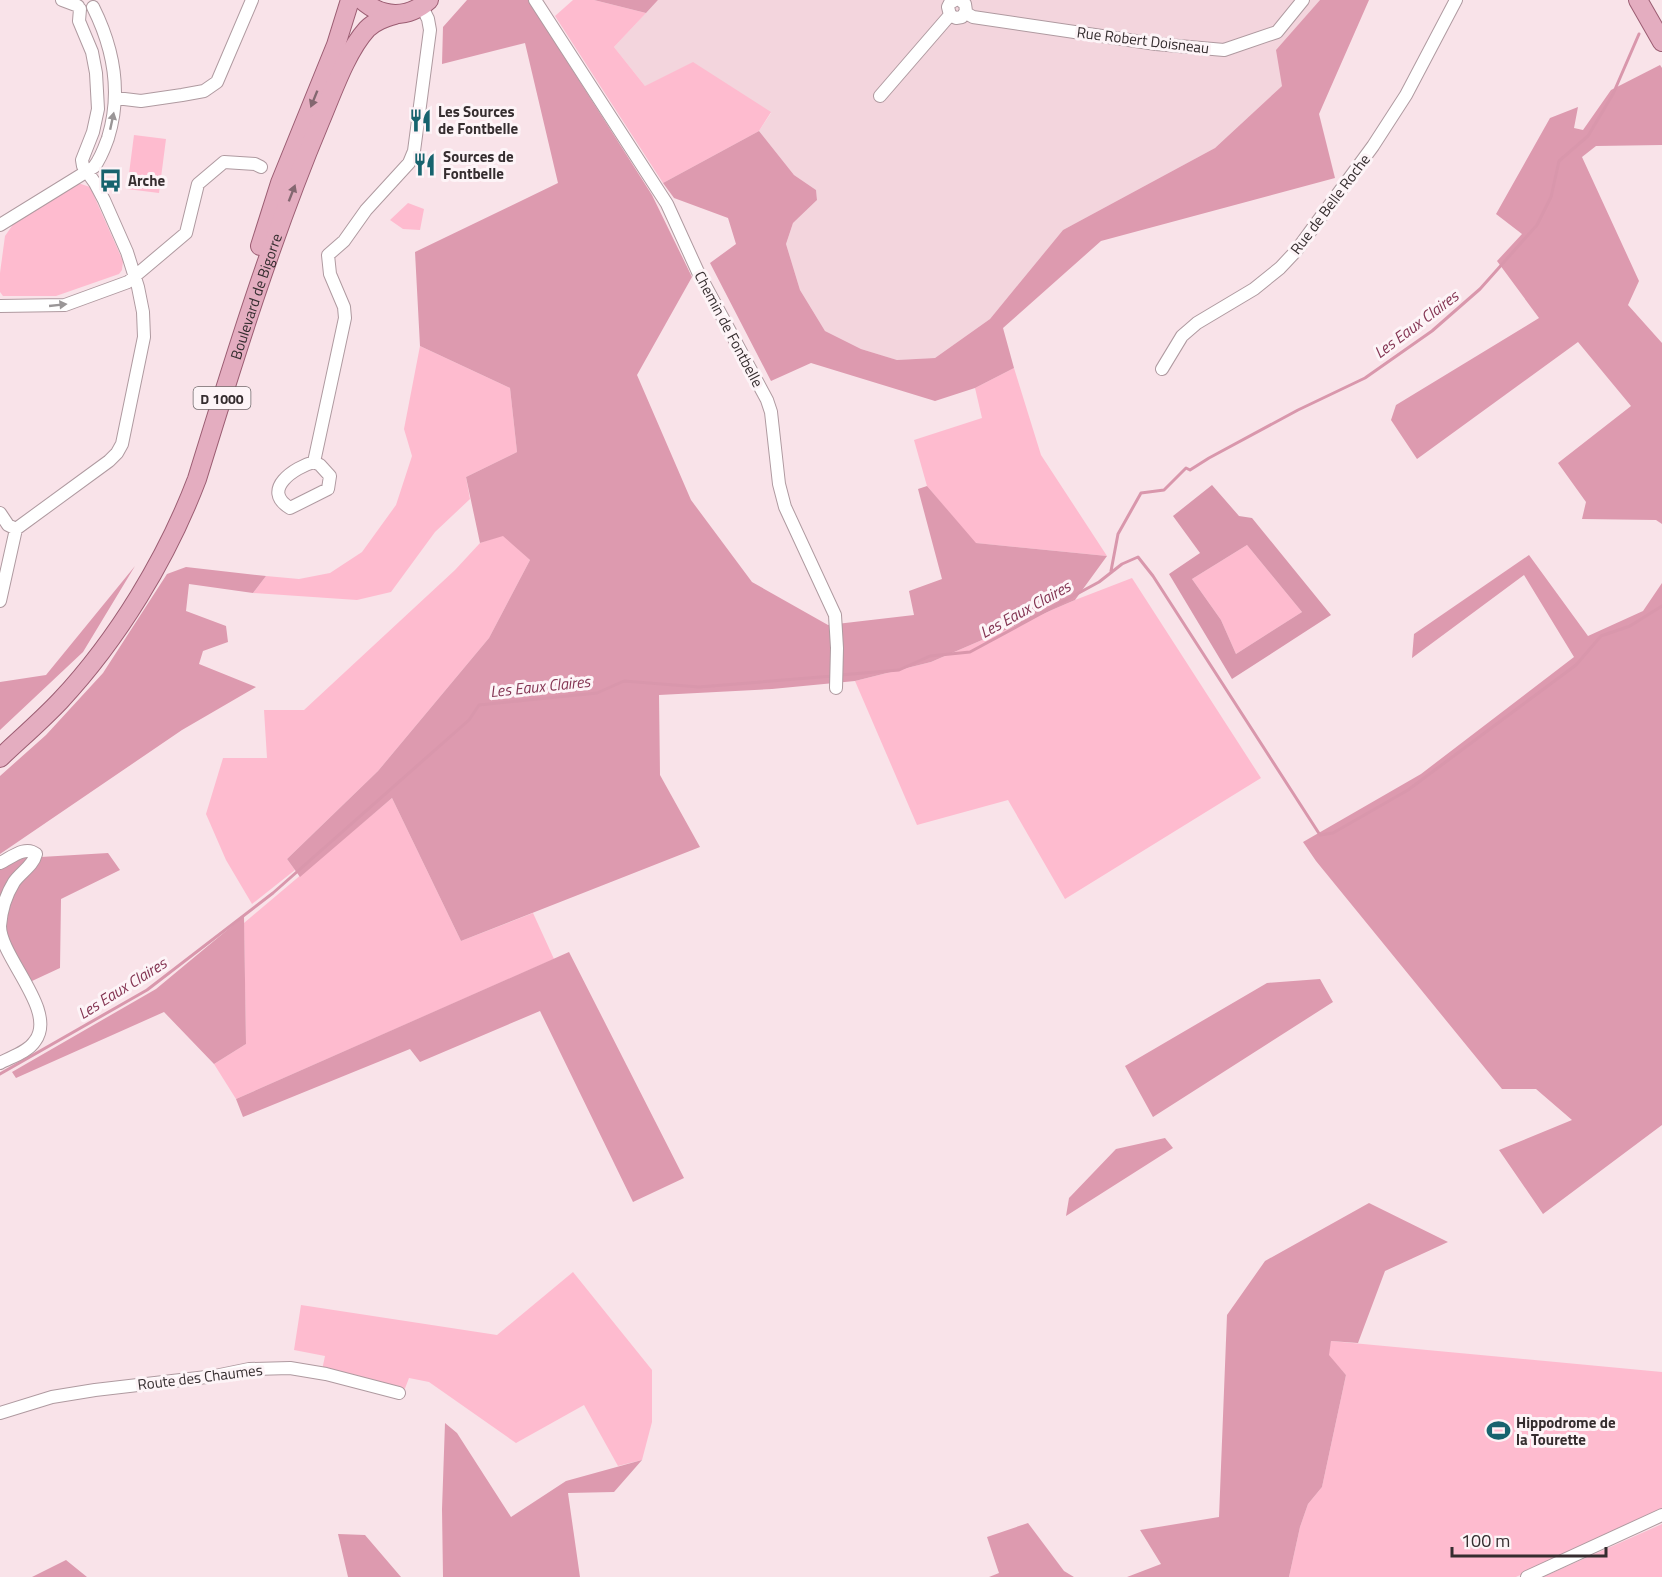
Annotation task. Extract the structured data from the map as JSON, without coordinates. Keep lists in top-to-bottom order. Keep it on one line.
{"streets":{"main road":["Boulevard de Bigorre","D 1000"],"street":["Rue Robert Doisneau","Rue de Belle Roche","Chemin de Fontbelle","Route des Chaumes"]},"water":["Les Eaux Claires"],"places":{"restaurant":["Les Sources de Fontbelle","Sources de Fontbelle"],"bus stop":["Arche"],"sports":["Hippodrome de la Tourette"]},"scale_bar":"100 m"}
